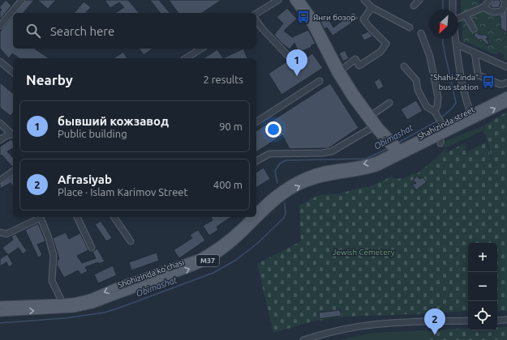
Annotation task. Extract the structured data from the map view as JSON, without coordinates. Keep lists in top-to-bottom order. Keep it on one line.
{"streets":{"main road":["Shahizinda street","M37","Shohizinda ko'chasi"]},"crossings":[["Shahizinda street","Shohizinda ko'chasi"]],"water":["Obimashat"],"parks":["Jewish Cemetery"],"places":{"bus stop":["Янги бозор","\"Shahi-Zinda\" bus station"]},"north":"bottom left","page":{"search":"Search here","pins":["1","2"],"heading":["Nearby","2 results"],"list":[{"mark":"1","name":"бывший кожзавод","note":"Public building","value":"90 m"},{"mark":"2","name":"Afrasiyab","note":"Place · Islam Karimov Street","value":"400 m"}],"map_buttons":["+","−"]}}
